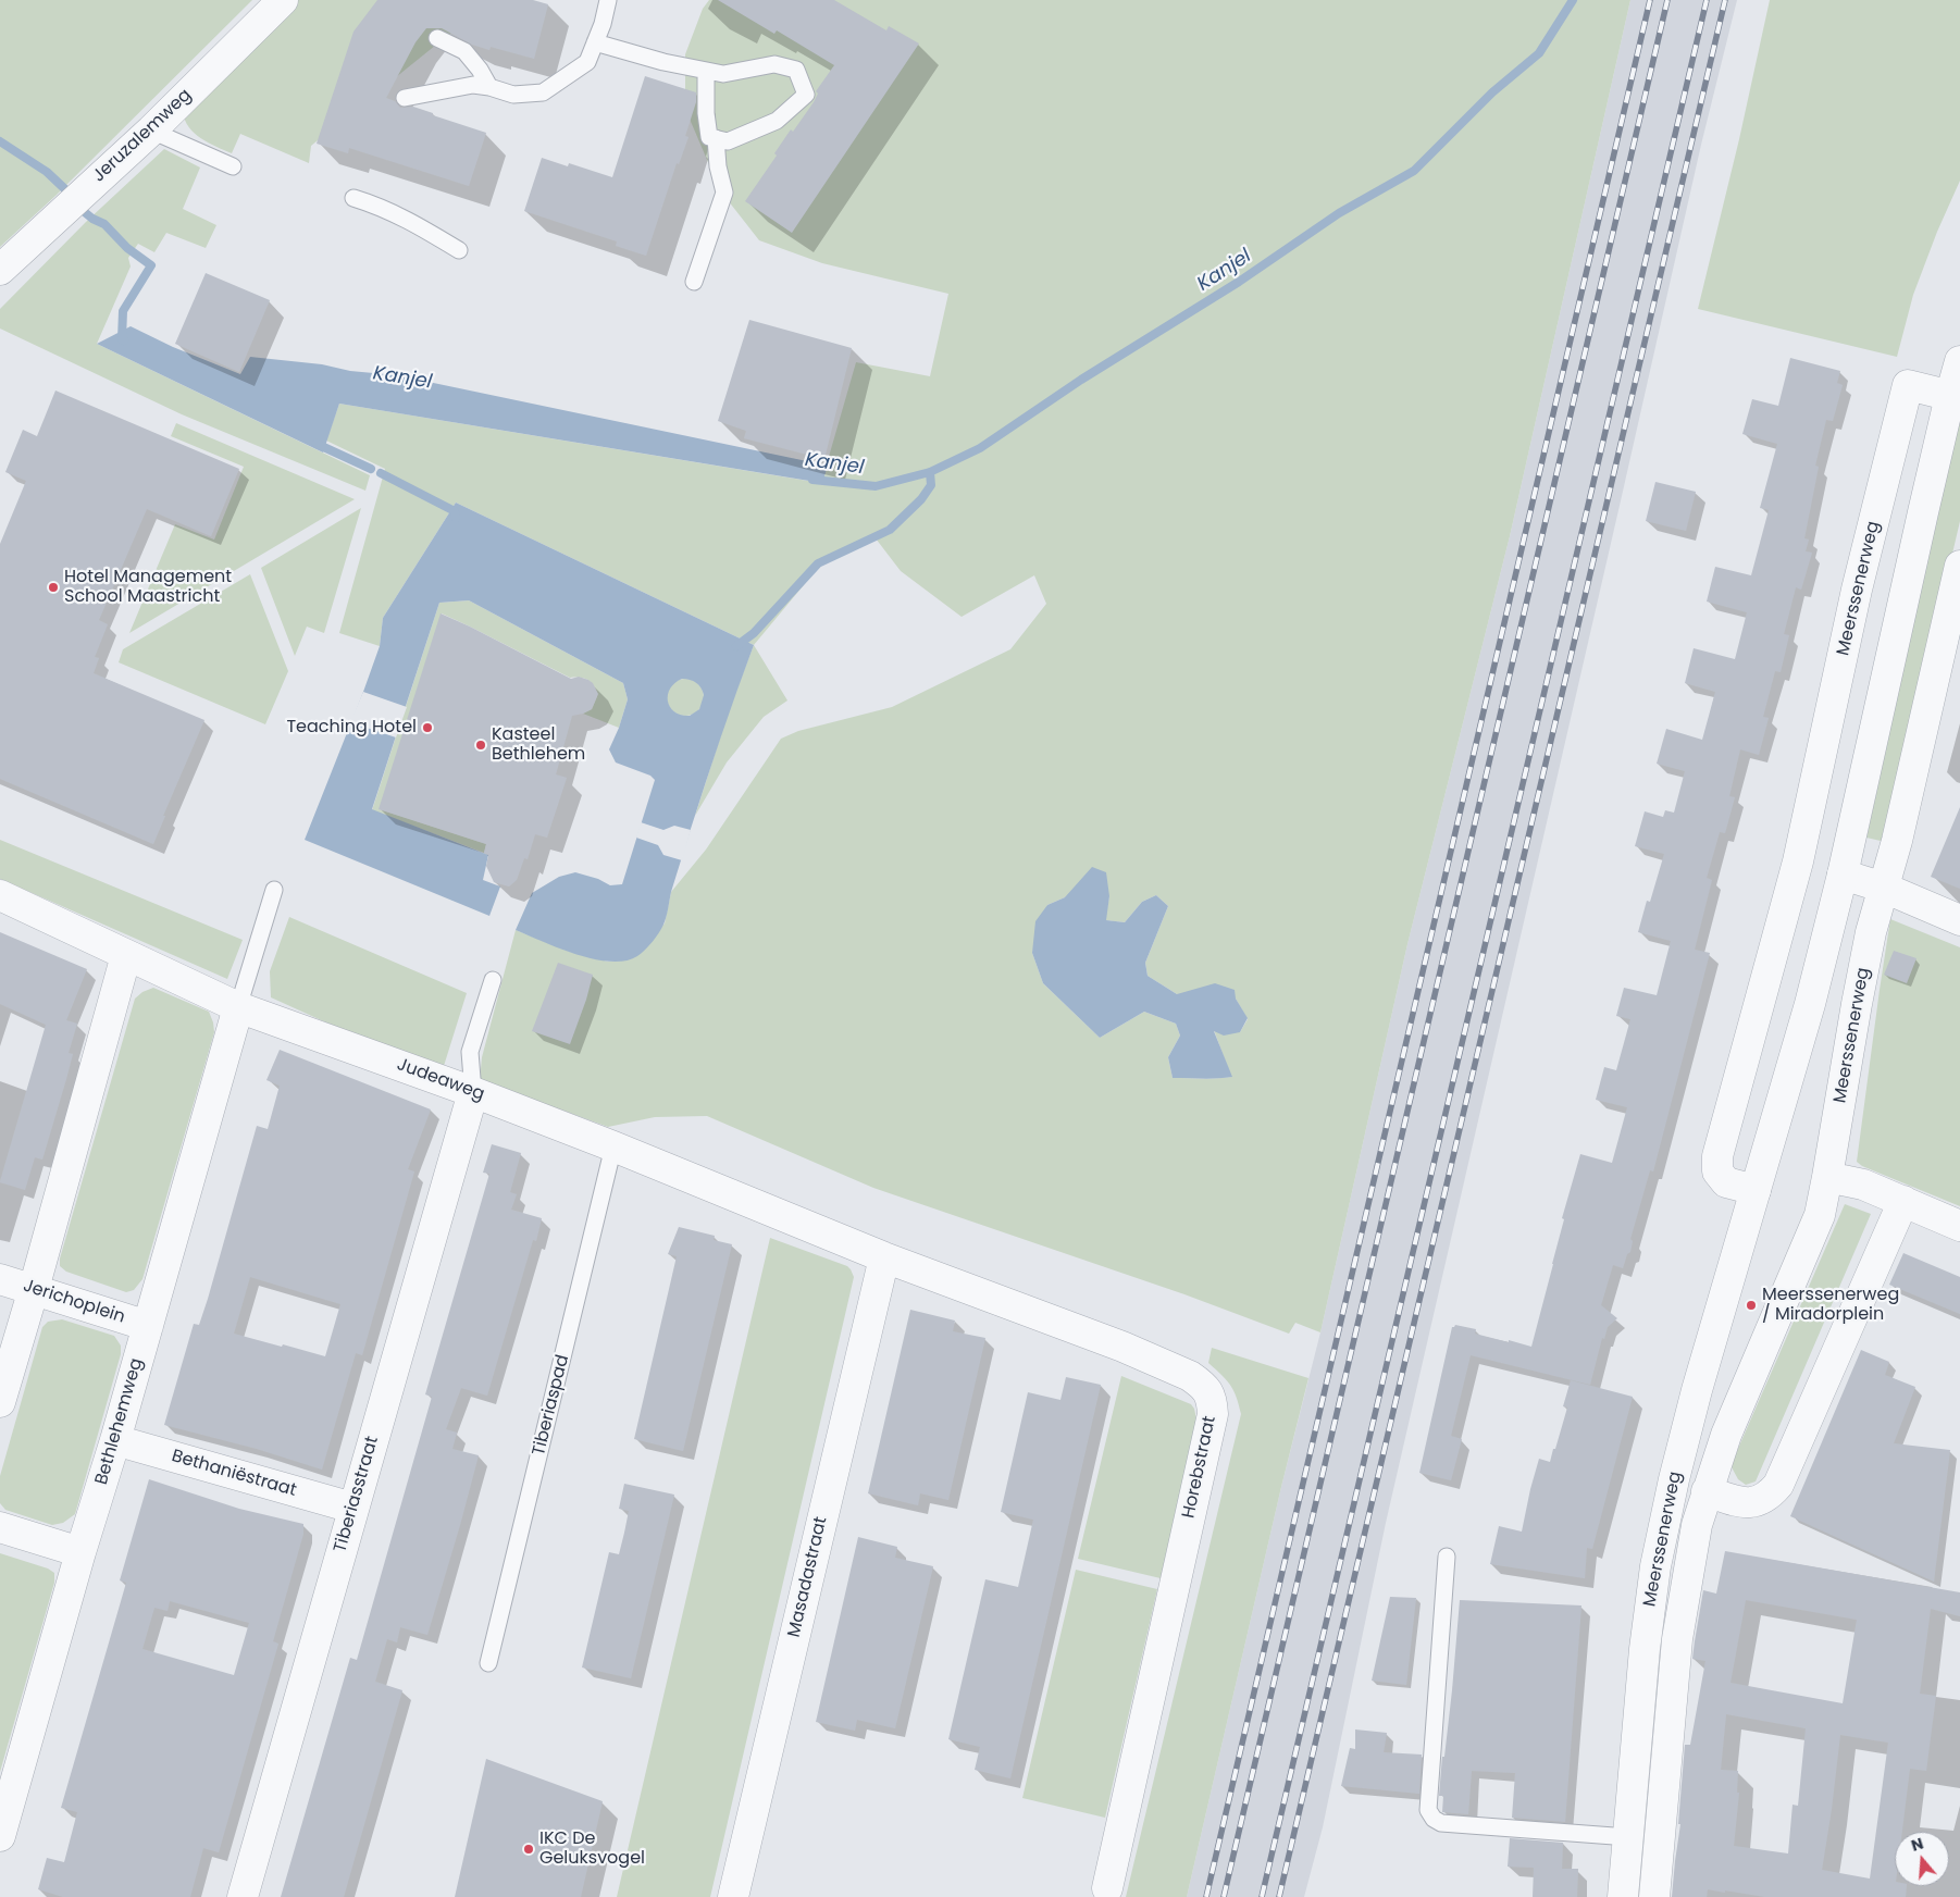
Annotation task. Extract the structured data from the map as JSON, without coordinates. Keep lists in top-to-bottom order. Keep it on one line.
{"streets":{"street":["Jeruzalemweg","Meerssenerweg","Judeaweg","Jerichoplein","Bethlehemweg","Horebstraat","Bethaniëstraat","Tiberiasstraat","Masadastraat"],"lane":["Tiberiaspad"]},"crossings":[["Judeaweg","Tiberiaspad"],["Judeaweg","Bethlehemweg"],["Judeaweg","Horebstraat"],["Judeaweg","Tiberiasstraat"],["Judeaweg","Masadastraat"],["Jerichoplein","Bethlehemweg"],["Bethlehemweg","Bethaniëstraat"],["Horebstraat","Masadastraat"],["Bethaniëstraat","Tiberiasstraat"]],"water":["Kanjel"],"places":["Hotel Management School Maastricht","Teaching Hotel","Kasteel Bethlehem","Meerssenerweg / Miradorplein","IKC De Geluksvogel"],"north":"top"}
